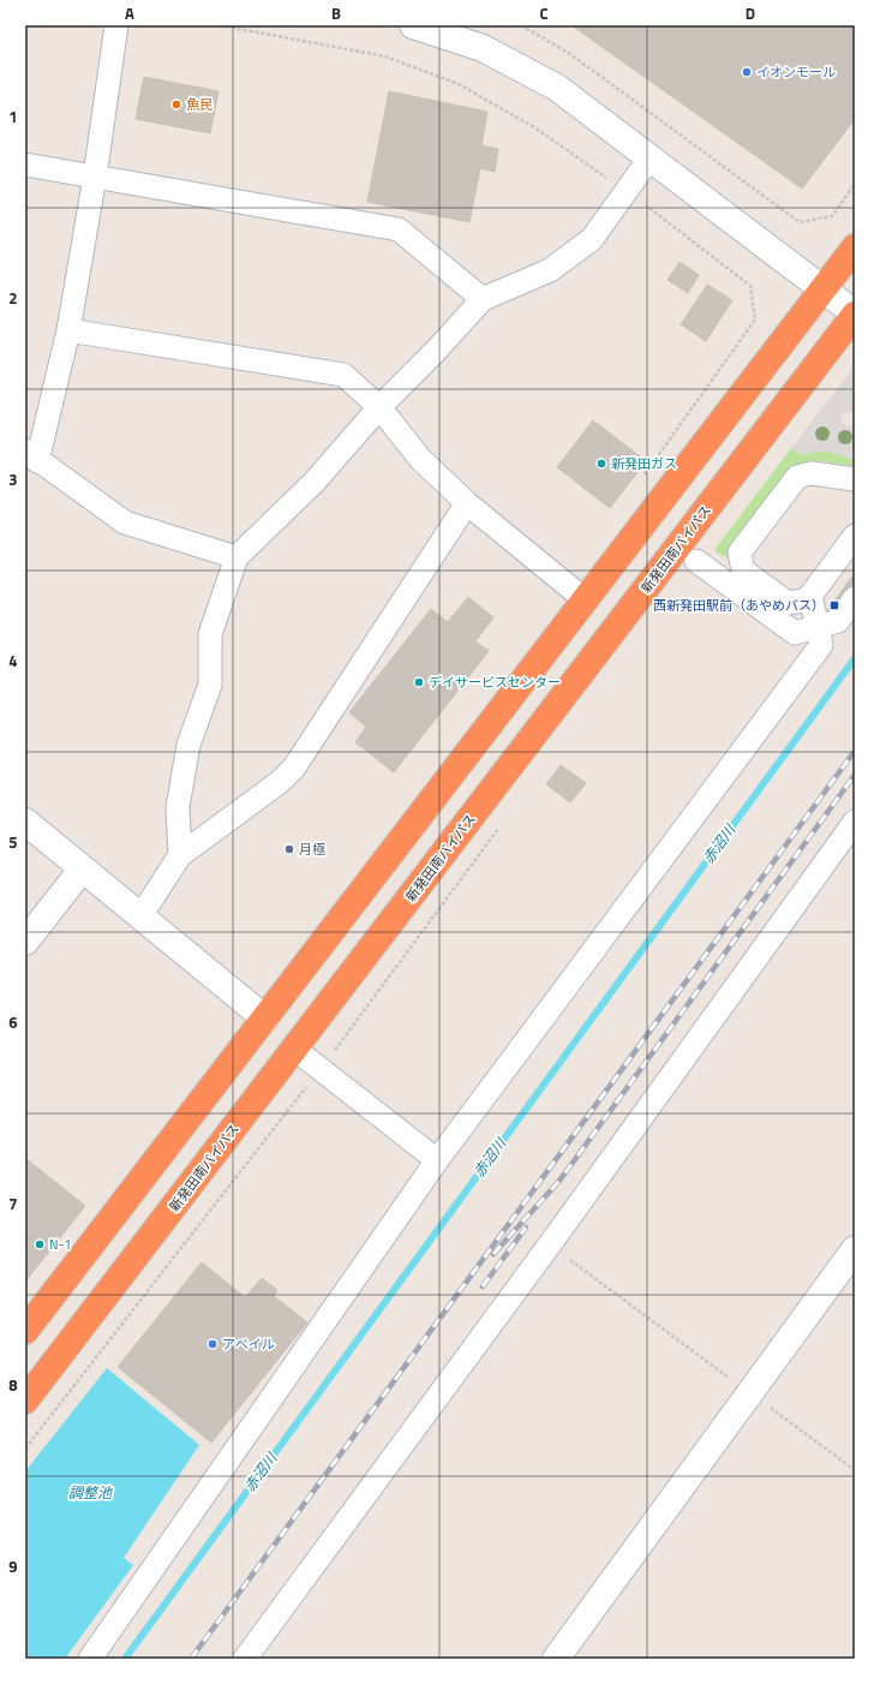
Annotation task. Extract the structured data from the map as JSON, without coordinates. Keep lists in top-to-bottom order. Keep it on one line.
{"streets":{"highway":["新発田南バイパス"]},"water":["赤沼川","調整池"],"places":{"other":["イオンモール","魚民","新発田ガス","デイサービスセンター","月極","N-1","アベイル"],"transit":["西新発田駅前（あやめバス）"]},"grid":{"columns":["A","B","C","D"],"rows":["1","2","3","4","5","6","7","8","9"]}}
